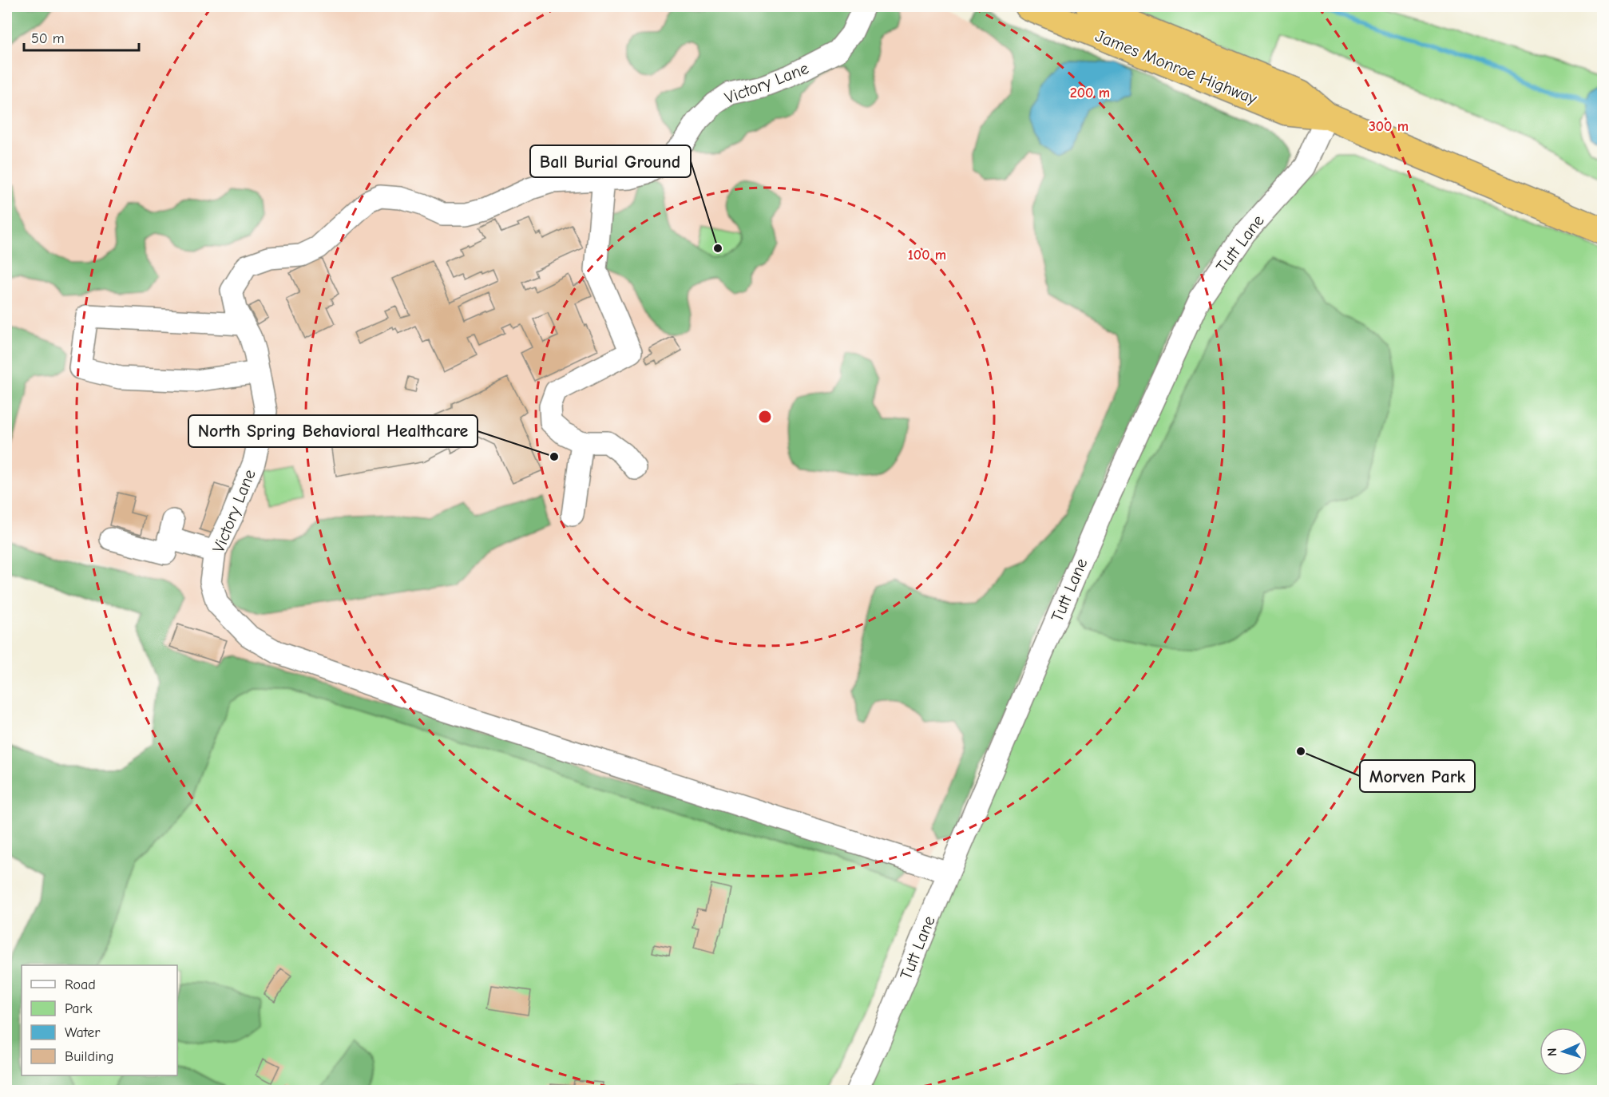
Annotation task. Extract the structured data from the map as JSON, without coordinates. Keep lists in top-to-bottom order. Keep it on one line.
{"streets":{"highway":["James Monroe Highway"],"street":["Victory Lane","Tutt Lane"]},"crossings":[["James Monroe Highway","Tutt Lane"],["Victory Lane","Tutt Lane"]],"places":["Ball Burial Ground","North Spring Behavioral Healthcare","Morven Park"],"legend":["Road","Park","Water","Building"],"scale_bar":"50 m","north":"left","rings":["200 m","300 m","100 m"]}
